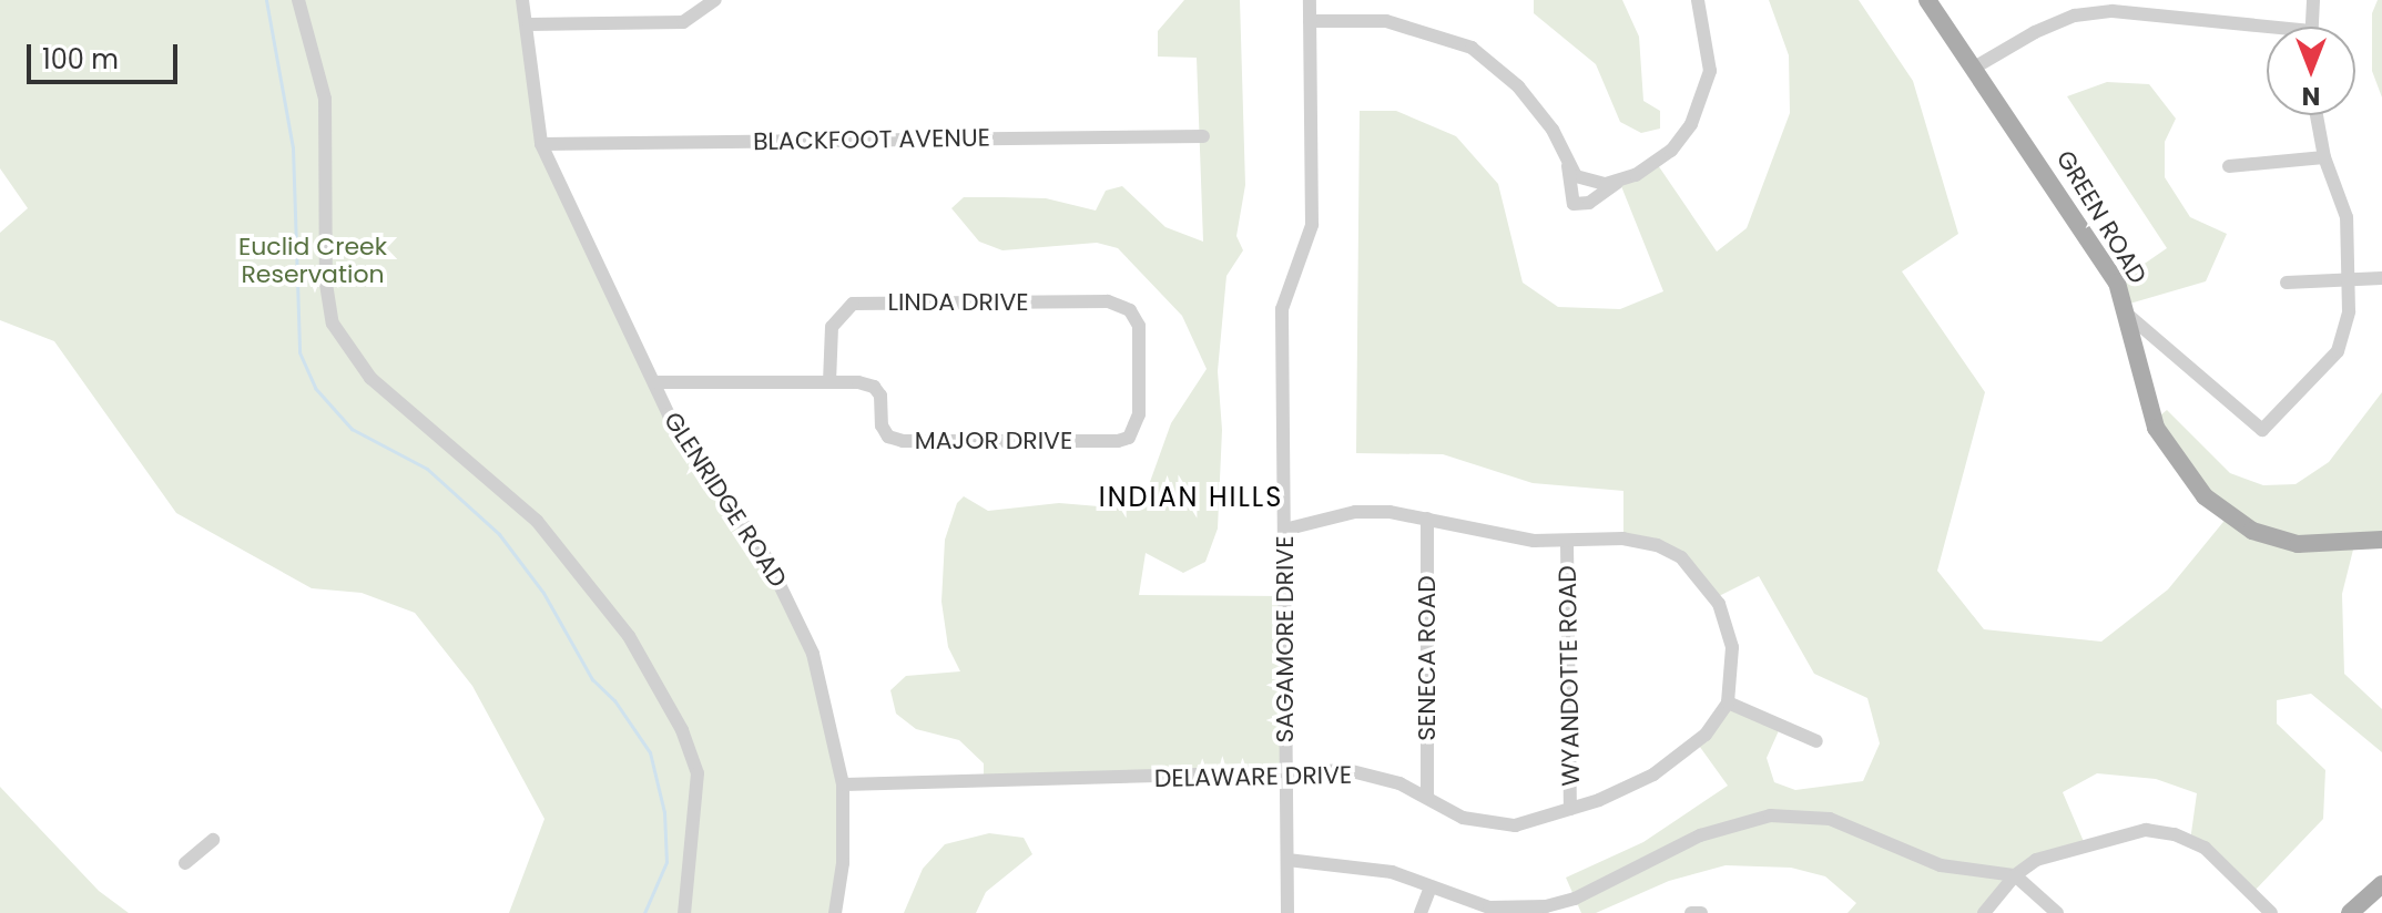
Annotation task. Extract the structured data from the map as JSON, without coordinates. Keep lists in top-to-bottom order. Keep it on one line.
{"streets":{"main road":["GREEN ROAD"],"street":["BLACKFOOT AVENUE","LINDA DRIVE","MAJOR DRIVE","GLENRIDGE ROAD","SAGAMORE DRIVE","SENECA ROAD","WYANDOTTE ROAD","DELAWARE DRIVE"]},"crossings":[["BLACKFOOT AVENUE","GLENRIDGE ROAD"],["LINDA DRIVE","MAJOR DRIVE"],["MAJOR DRIVE","GLENRIDGE ROAD"],["GLENRIDGE ROAD","DELAWARE DRIVE"],["SAGAMORE DRIVE","DELAWARE DRIVE"],["SENECA ROAD","DELAWARE DRIVE"],["WYANDOTTE ROAD","DELAWARE DRIVE"]],"districts":["INDIAN HILLS"],"parks":["Euclid Creek Reservation"],"scale_bar":"100 m","north":"bottom"}
